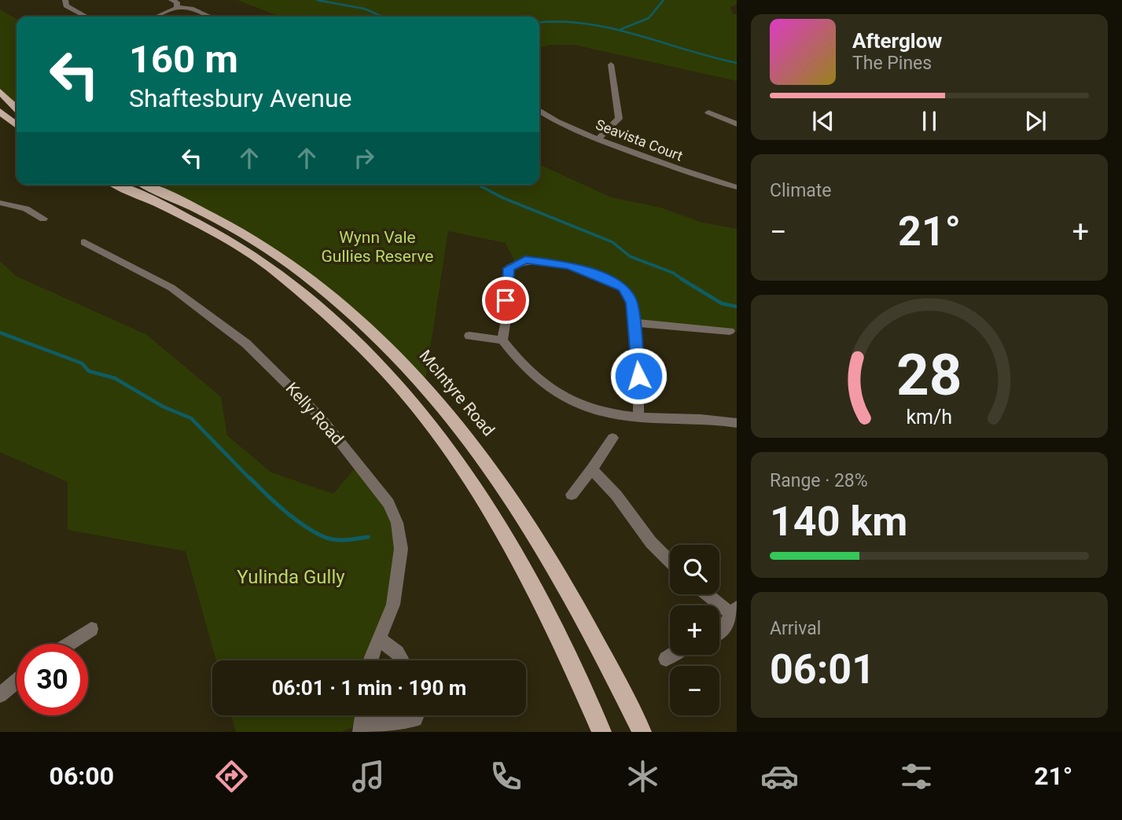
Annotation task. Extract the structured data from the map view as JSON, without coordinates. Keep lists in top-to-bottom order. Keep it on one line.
{"streets":{"main road":["McIntyre Road"],"street":["Seavista Court","Kelly Road"]},"parks":["Wynn Vale Gullies Reserve","Yulinda Gully"],"page":{"turn":["160 m","Shaftesbury Avenue"],"song":["Afterglow","The Pines"],"tile":["Climate",["Range · 28%","140 km"],["Arrival","06:01"]],"heat":["−","21°","+"],"map_buttons":["+","−"],"limit":"30","trip":"06:01 · 1 min · 190 m","tabs":["06:00","21°"],"gauge":["28","km/h"]}}
